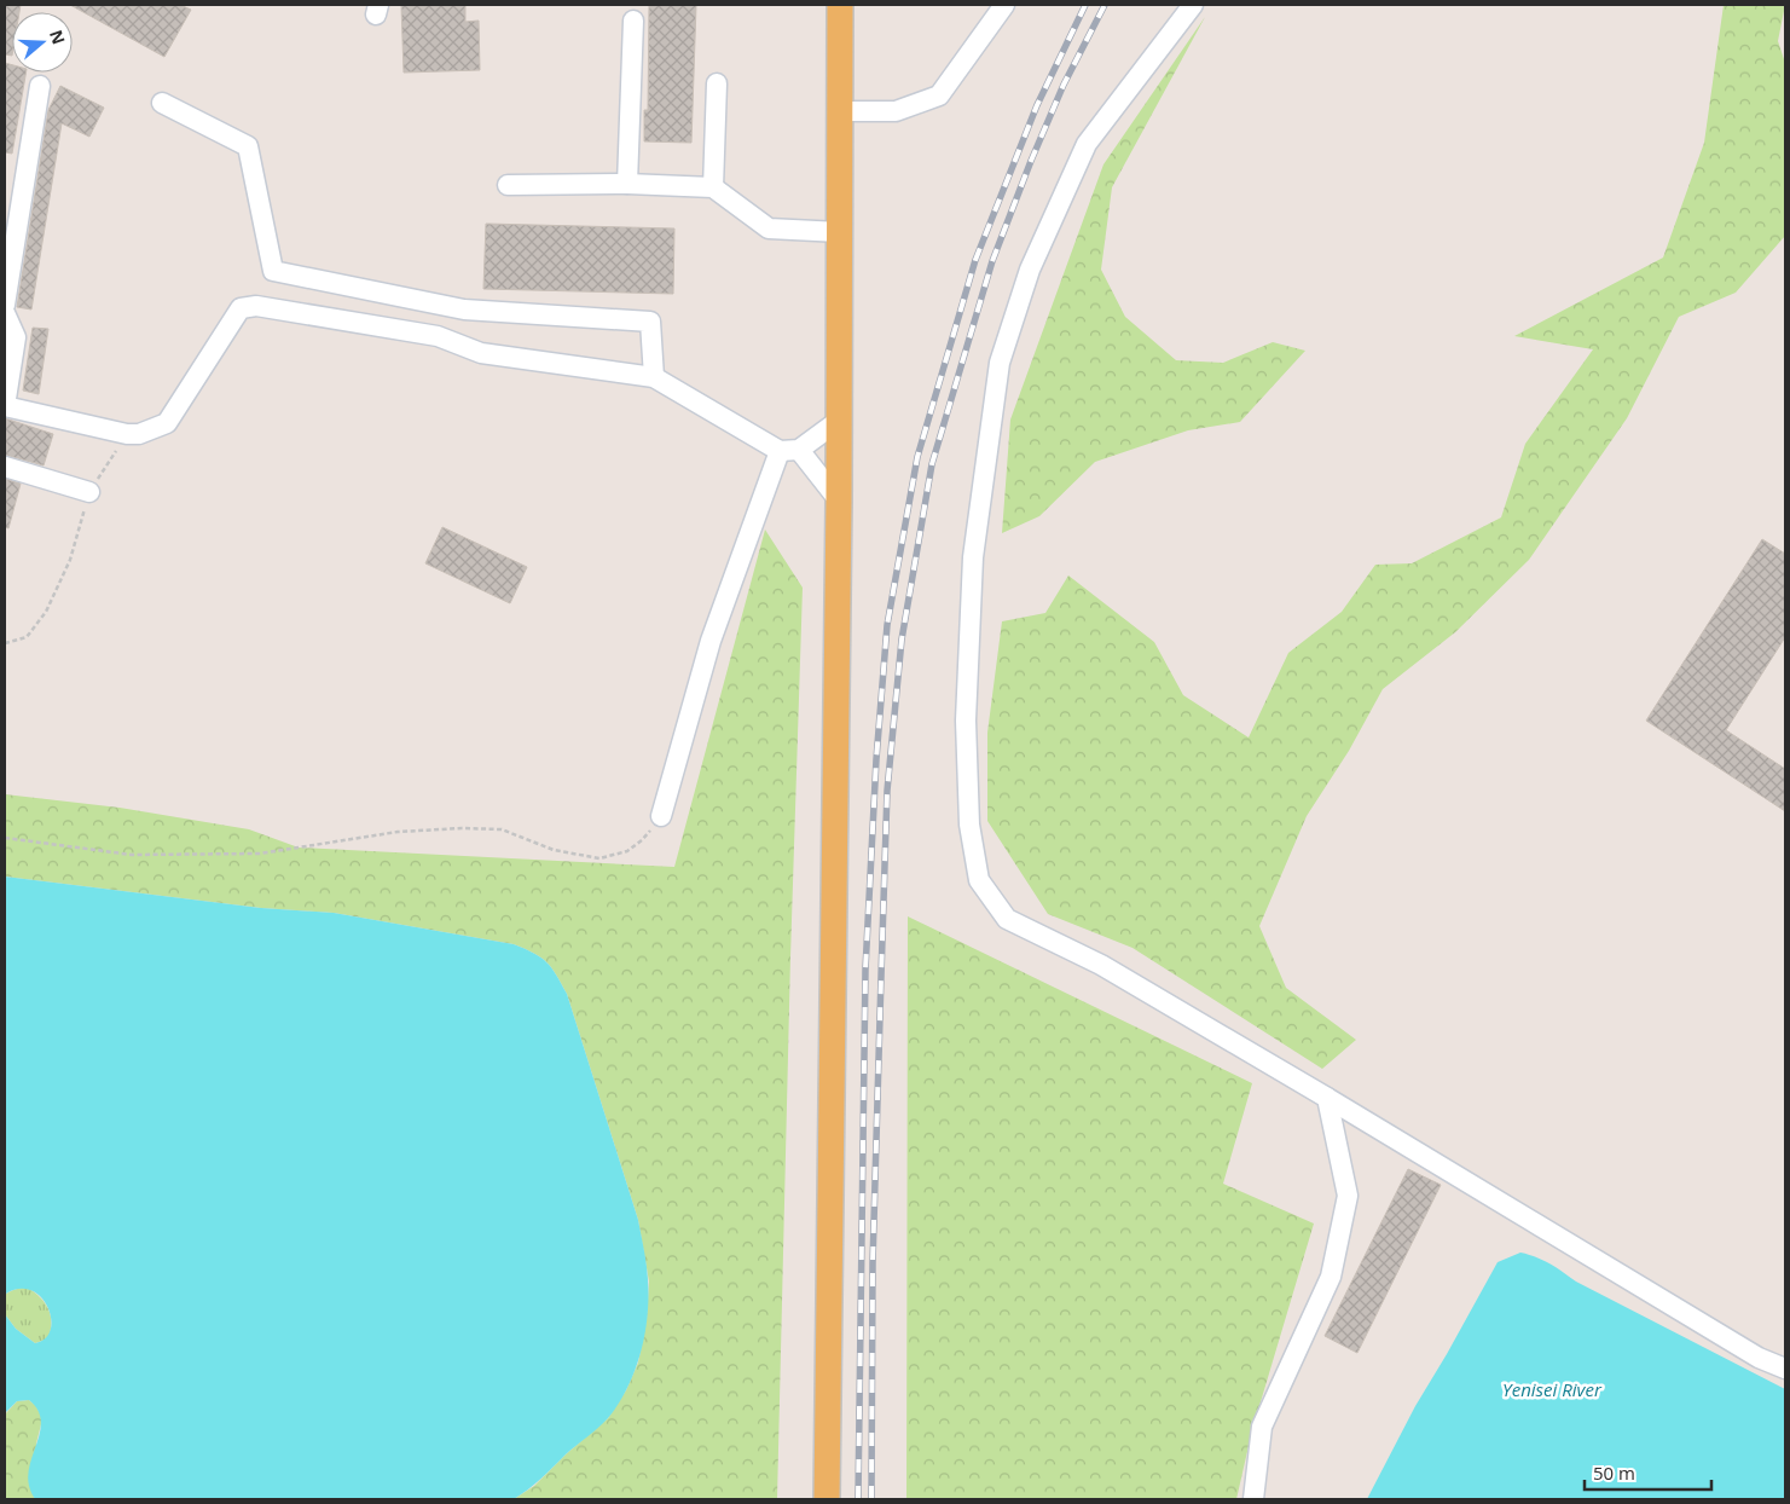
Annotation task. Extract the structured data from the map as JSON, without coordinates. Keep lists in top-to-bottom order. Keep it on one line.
{"water":["Yenisei River"],"scale_bar":"50 m","north":"right"}
